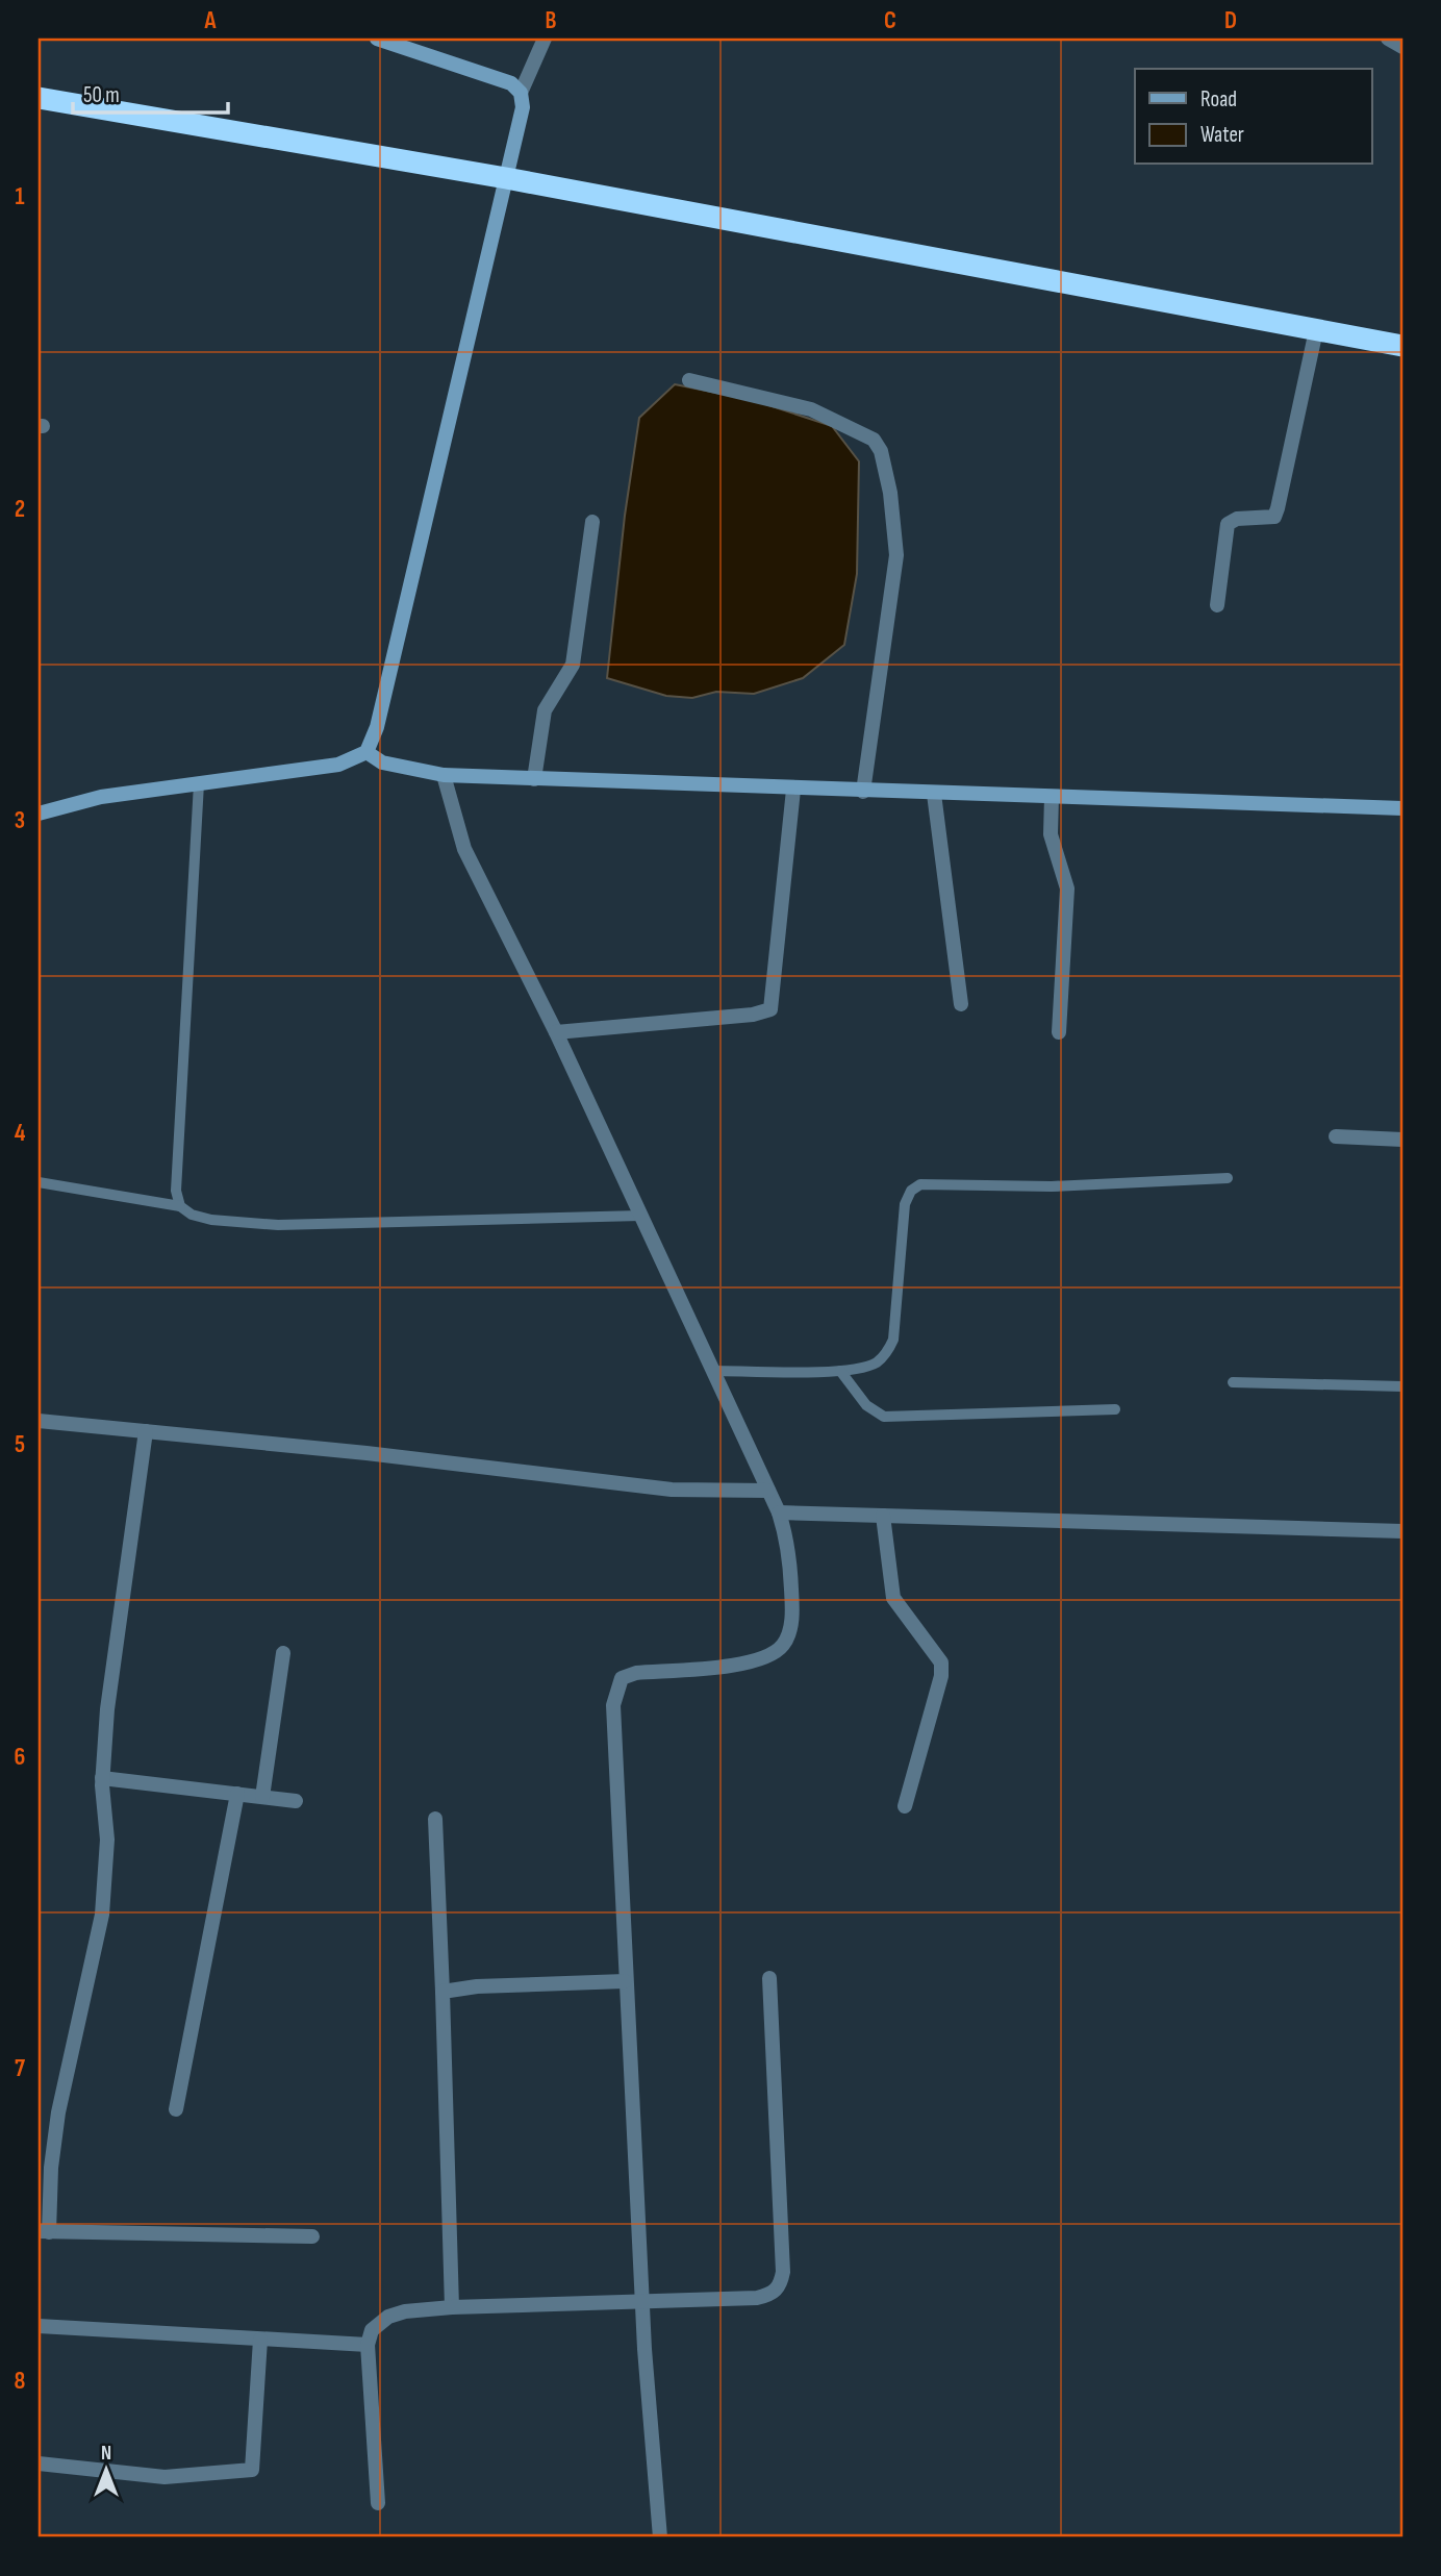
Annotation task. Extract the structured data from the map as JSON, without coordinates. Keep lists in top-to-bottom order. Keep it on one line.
{"legend":["Road","Water"],"scale_bar":"50 m","north":"top","grid":{"columns":["A","B","C","D"],"rows":["1","2","3","4","5","6","7","8"]}}
